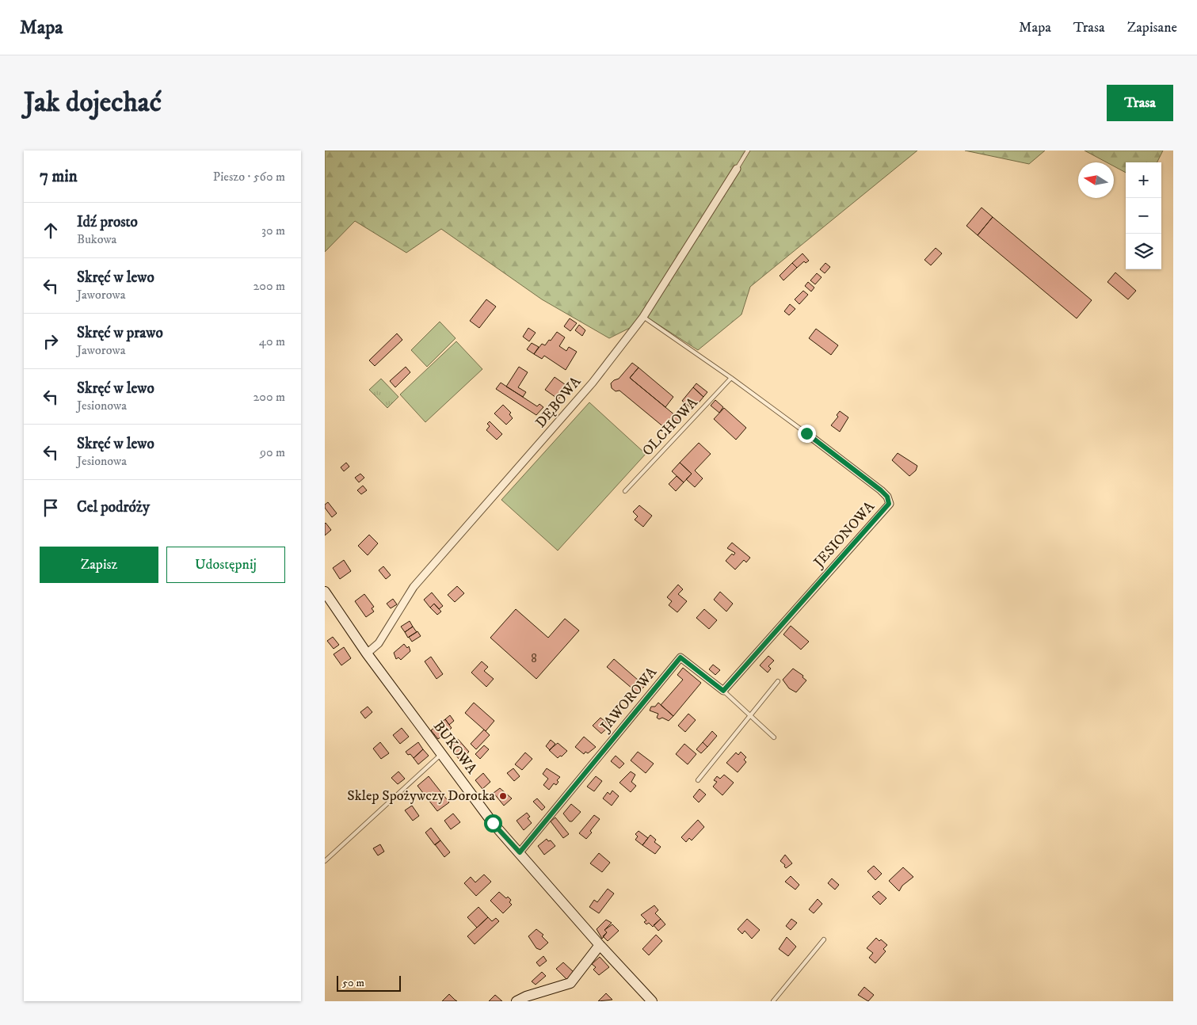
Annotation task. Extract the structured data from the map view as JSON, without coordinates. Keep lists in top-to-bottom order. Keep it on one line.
{"streets":{"street":["DĘBOWA","JESIONOWA","JAWOROWA","BUKOWA"],"lane":["OLCHOWA"]},"crossings":[["DĘBOWA","JESIONOWA"],["DĘBOWA","BUKOWA"],["OLCHOWA","JESIONOWA"],["JESIONOWA","JAWOROWA"],["JAWOROWA","BUKOWA"]],"places":["Sklep Spożywczy Dorotka"],"house_numbers":["8"],"scale_bar":"50 m","north":"left","page":{"header":"Mapa","nav":["Mapa","Trasa","Zapisane"],"buttons":["Trasa",["Zapisz","Udostępnij"]],"title":"Jak dojechać","heading":["7 min","Pieszo · 560 m"],"map_buttons":["+","−"],"list":[["Idź prosto","Bukowa","30 m"],["Skręć w lewo","Jaworowa","200 m"],["Skręć w prawo","Jaworowa","40 m"],["Skręć w lewo","Jesionowa","200 m"],["Skręć w lewo","Jesionowa","90 m"],"Cel podróży"],"scale":"50 m"}}
